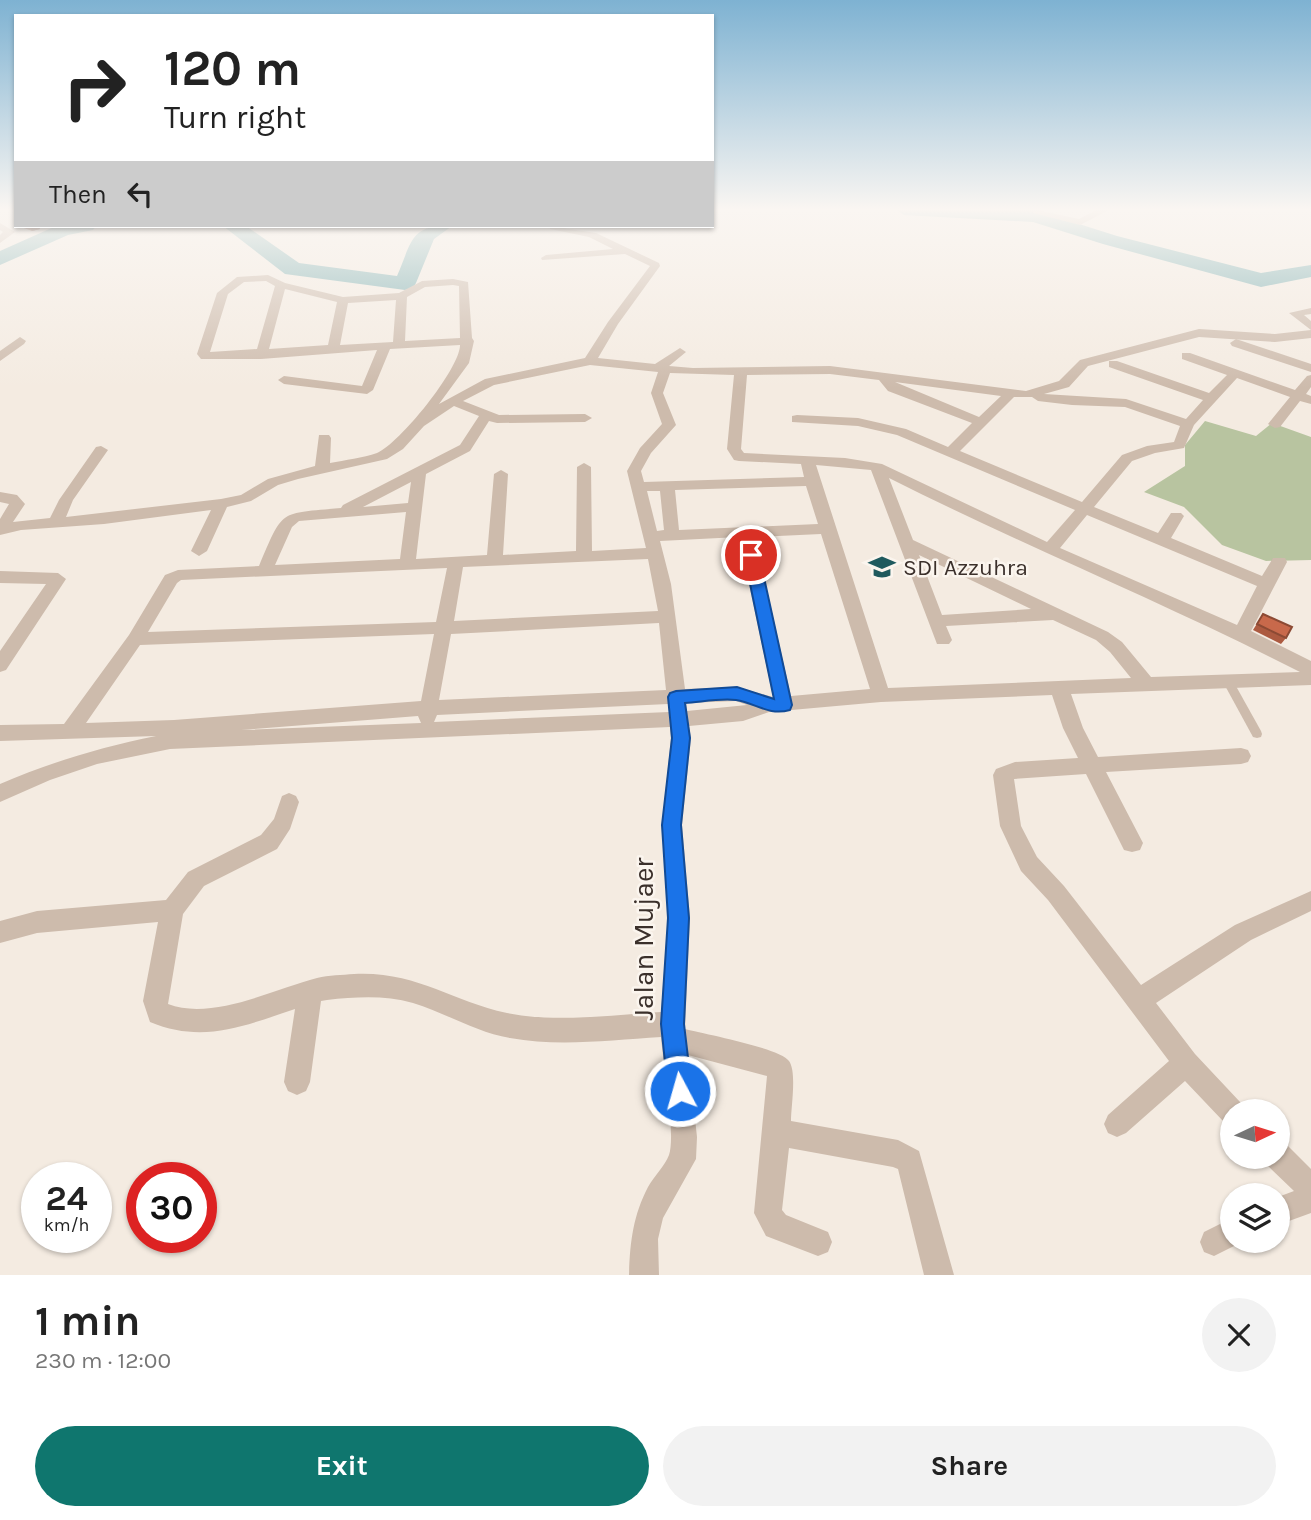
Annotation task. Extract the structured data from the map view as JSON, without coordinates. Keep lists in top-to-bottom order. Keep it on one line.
{"streets":{"street":["Jalan Mujaer"]},"places":{"school or university":["SDI Azzuhra"]},"north":"right","page":{"turn":["120 m","Turn right"],"then":"Then","speed":"24 km/h","limit":"30","heading":["1 min","230 m · 12:00"],"buttons":["Exit","Share"]}}
